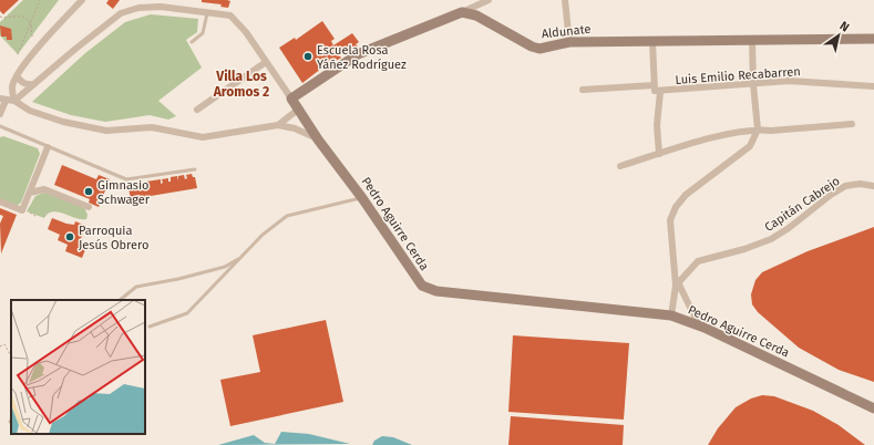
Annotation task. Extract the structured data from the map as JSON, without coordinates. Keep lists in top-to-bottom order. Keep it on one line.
{"streets":{"street":["Aldunate","Luis Emilio Recabarren","Capitán Cabrejo","Pedro Aguirre Cerda"]},"districts":["Villa Los Aromos 2"],"places":["Escuela Rosa Yáñez Rodríguez","Gimnasio Schwager","Parroquia Jesús Obrero"],"north":"top right"}
